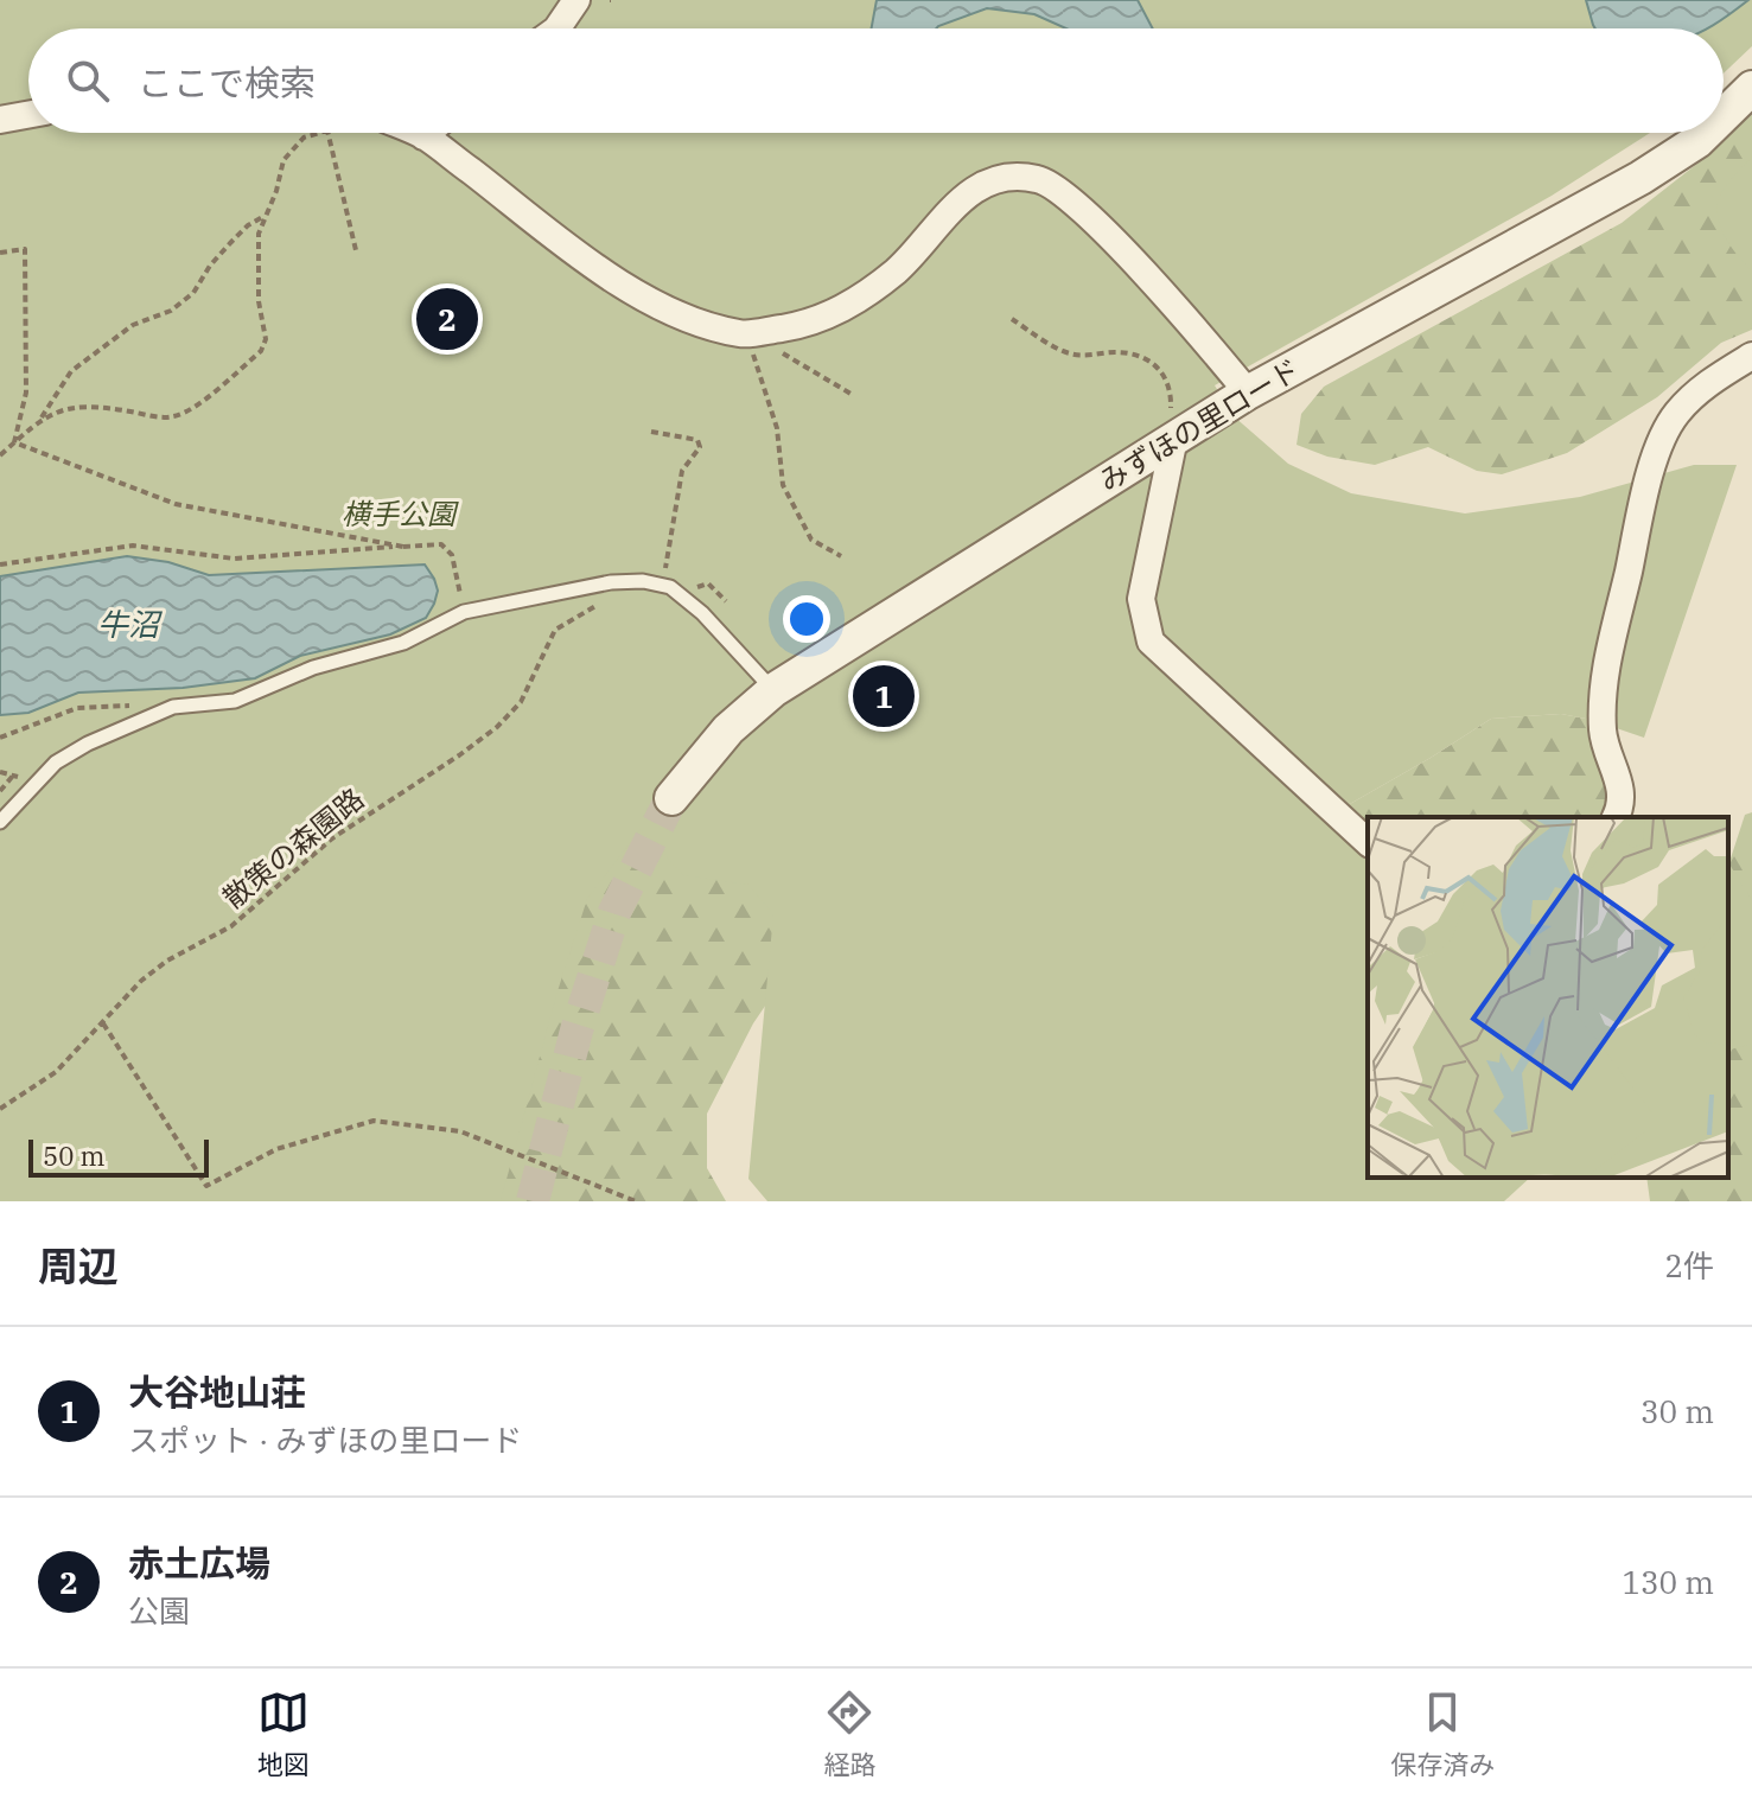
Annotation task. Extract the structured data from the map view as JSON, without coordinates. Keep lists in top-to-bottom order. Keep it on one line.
{"streets":{"street":["みずほの里ロード"],"path":["散策の森園路"]},"water":["牛沼"],"parks":["横手公園"],"scale_bar":"50 m","page":{"search":"ここで検索","pins":["2","1"],"scale":"50 m","heading":["周辺","2件"],"list":[{"mark":"1","name":"大谷地山荘","note":"スポット · みずほの里ロード","value":"30 m"},{"mark":"2","name":"赤土広場","note":"公園","value":"130 m"}],"nav":["地図","経路","保存済み"]}}
